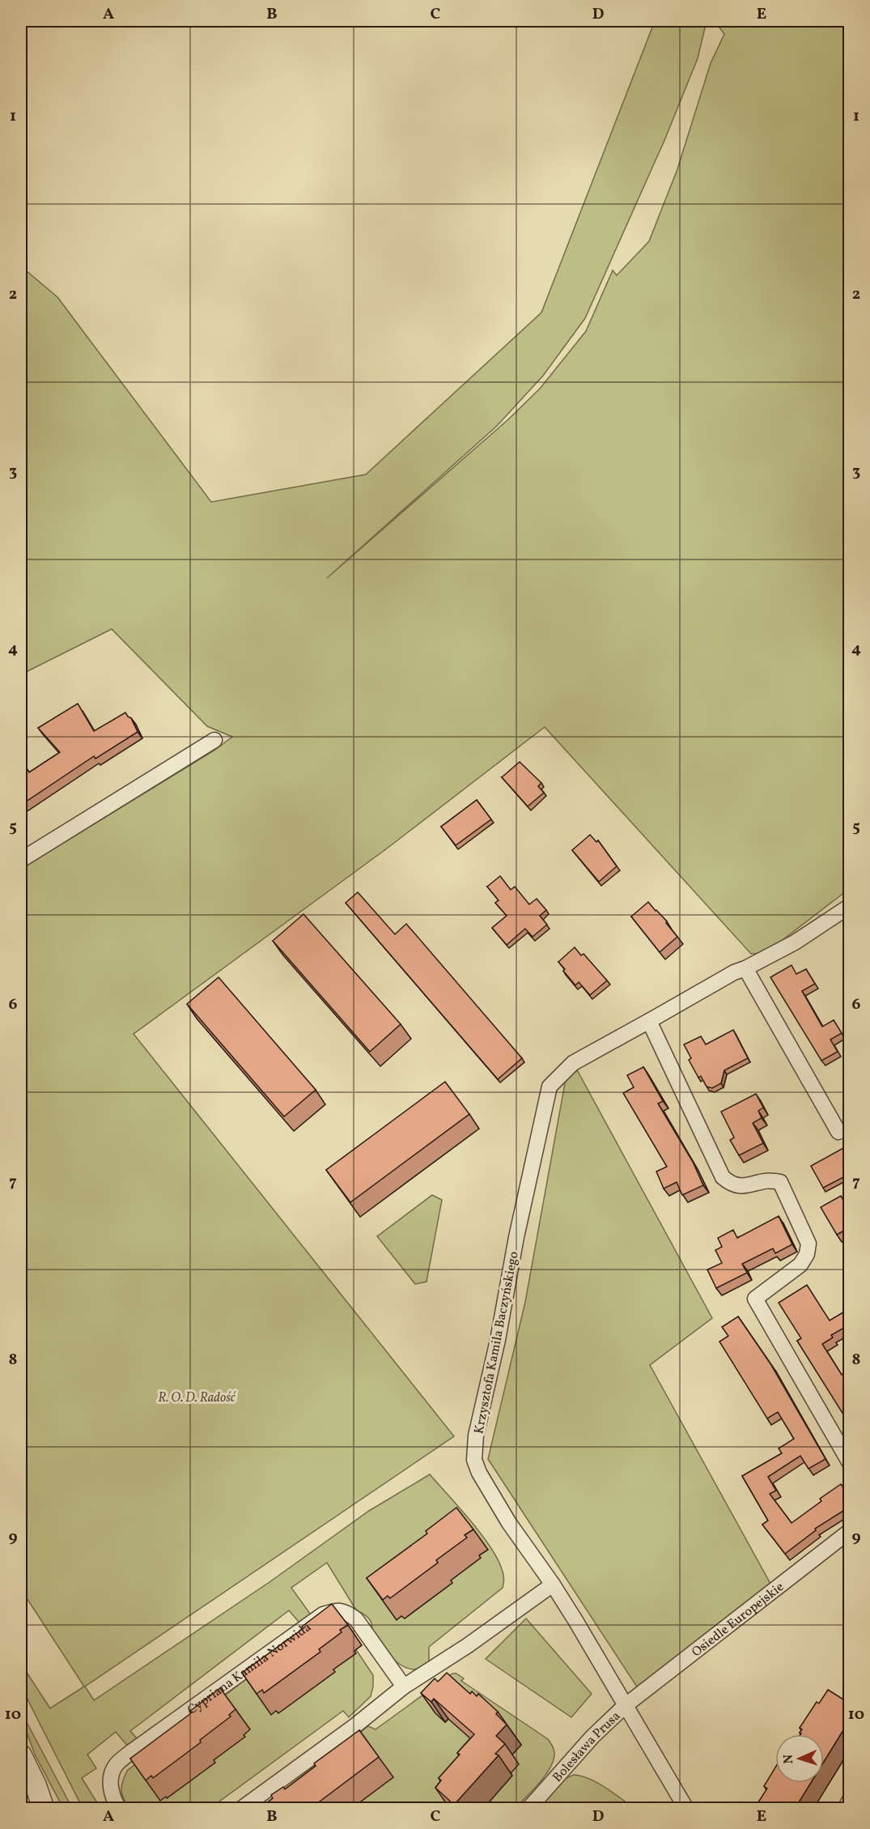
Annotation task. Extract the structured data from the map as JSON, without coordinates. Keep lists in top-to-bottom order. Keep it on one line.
{"streets":{"street":["Krzysztofa Kamila Baczyńskiego","Osiedle Europejskie","Cypriana Kamila Norwida","Bolesława Prusa"]},"crossings":[["Krzysztofa Kamila Baczyńskiego","Osiedle Europejskie"],["Krzysztofa Kamila Baczyńskiego","Bolesława Prusa"],["Osiedle Europejskie","Bolesława Prusa"]],"parks":["R. O. D. Radość"],"north":"left","grid":{"columns":["A","B","C","D","E"],"rows":["1","2","3","4","5","6","7","8","9","10"]}}
